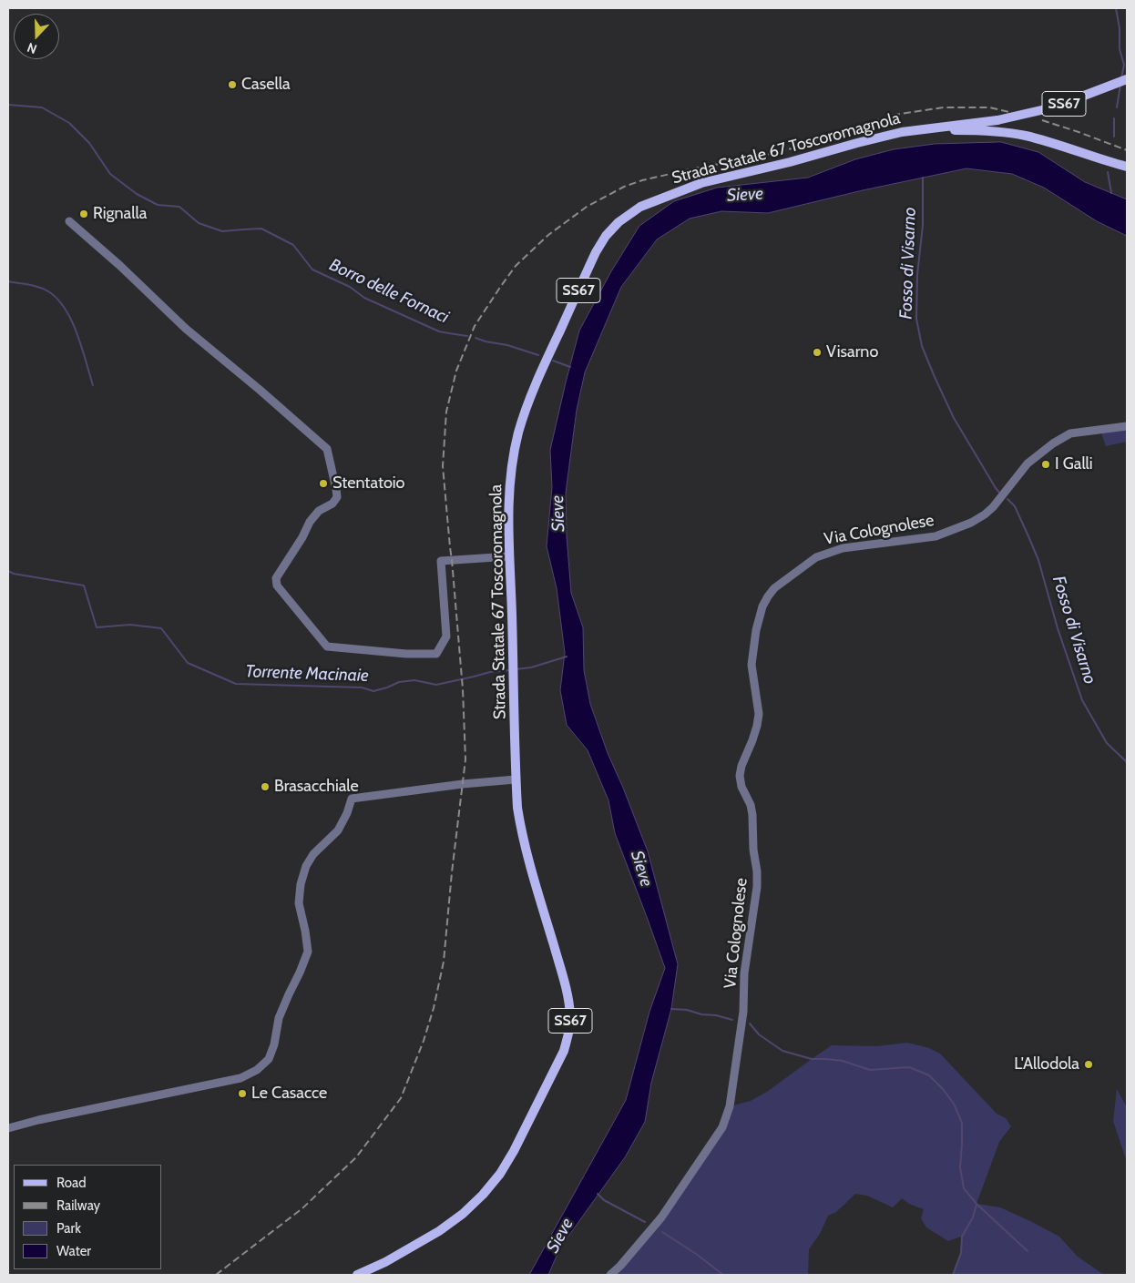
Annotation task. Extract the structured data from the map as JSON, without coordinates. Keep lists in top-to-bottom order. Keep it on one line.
{"streets":{"main road":["SS67","Strada Statale 67 Toscoromagnola"],"street":["Via Colognolese"]},"water":["Sieve","Fosso di Visarno","Borro delle Fornaci","Torrente Macinaie"],"places":["Casella","Rignalla","Visarno","I Galli","Stentatoio","Brasacchiale","L'Allodola","Le Casacce"],"legend":["Road","Railway","Park","Water"],"north":"bottom"}
